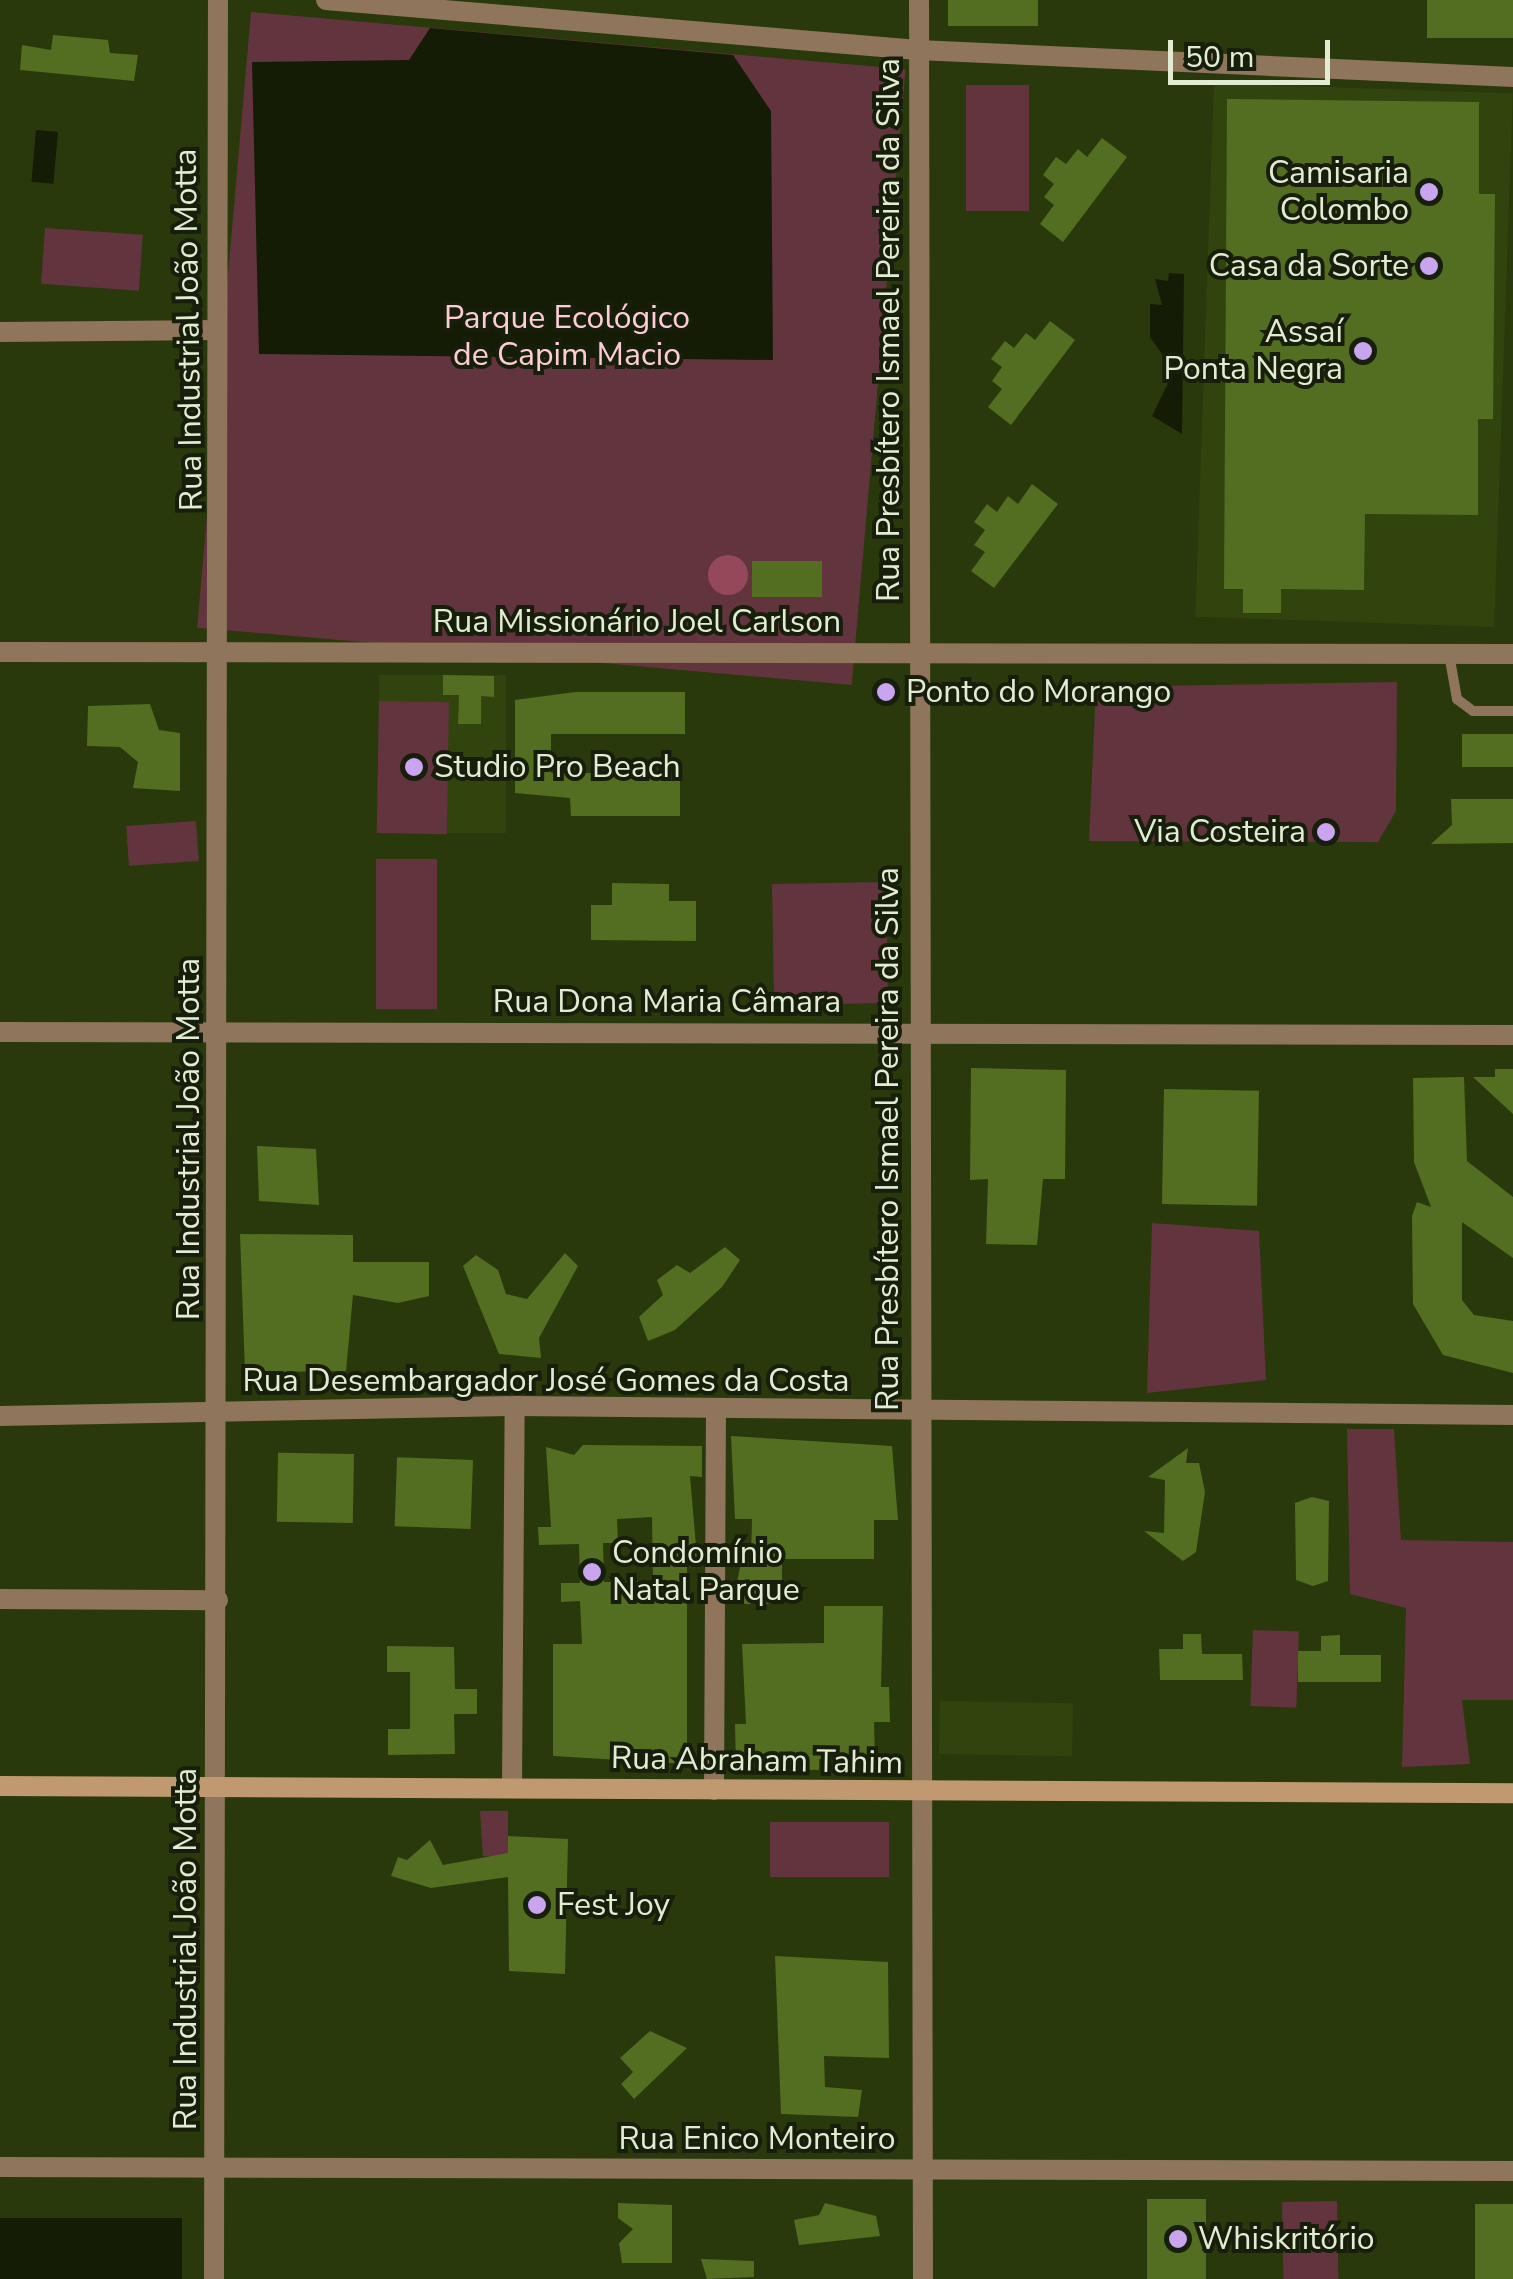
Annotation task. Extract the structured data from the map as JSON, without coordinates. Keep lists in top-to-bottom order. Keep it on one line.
{"streets":{"main road":["Rua Abraham Tahim"],"street":["Rua Industrial João Motta","Rua Presbítero Ismael Pereira da Silva","Rua Missionário Joel Carlson","Rua Dona Maria Câmara","Rua Desembargador José Gomes da Costa","Rua Enico Monteiro"]},"crossings":[["Rua Industrial João Motta","Rua Missionário Joel Carlson"],["Rua Industrial João Motta","Rua Dona Maria Câmara"],["Rua Industrial João Motta","Rua Desembargador José Gomes da Costa"],["Rua Industrial João Motta","Rua Abraham Tahim"],["Rua Industrial João Motta","Rua Enico Monteiro"],["Rua Presbítero Ismael Pereira da Silva","Rua Missionário Joel Carlson"],["Rua Presbítero Ismael Pereira da Silva","Rua Dona Maria Câmara"],["Rua Presbítero Ismael Pereira da Silva","Rua Desembargador José Gomes da Costa"],["Rua Presbítero Ismael Pereira da Silva","Rua Abraham Tahim"],["Rua Presbítero Ismael Pereira da Silva","Rua Enico Monteiro"]],"parks":["Parque Ecológico de Capim Macio"],"places":["Camisaria Colombo","Casa da Sorte","Assaí Ponta Negra","Ponto do Morango","Studio Pro Beach","Via Costeira","Condomínio Natal Parque","Fest Joy","Whiskritório"],"scale_bar":"50 m"}
